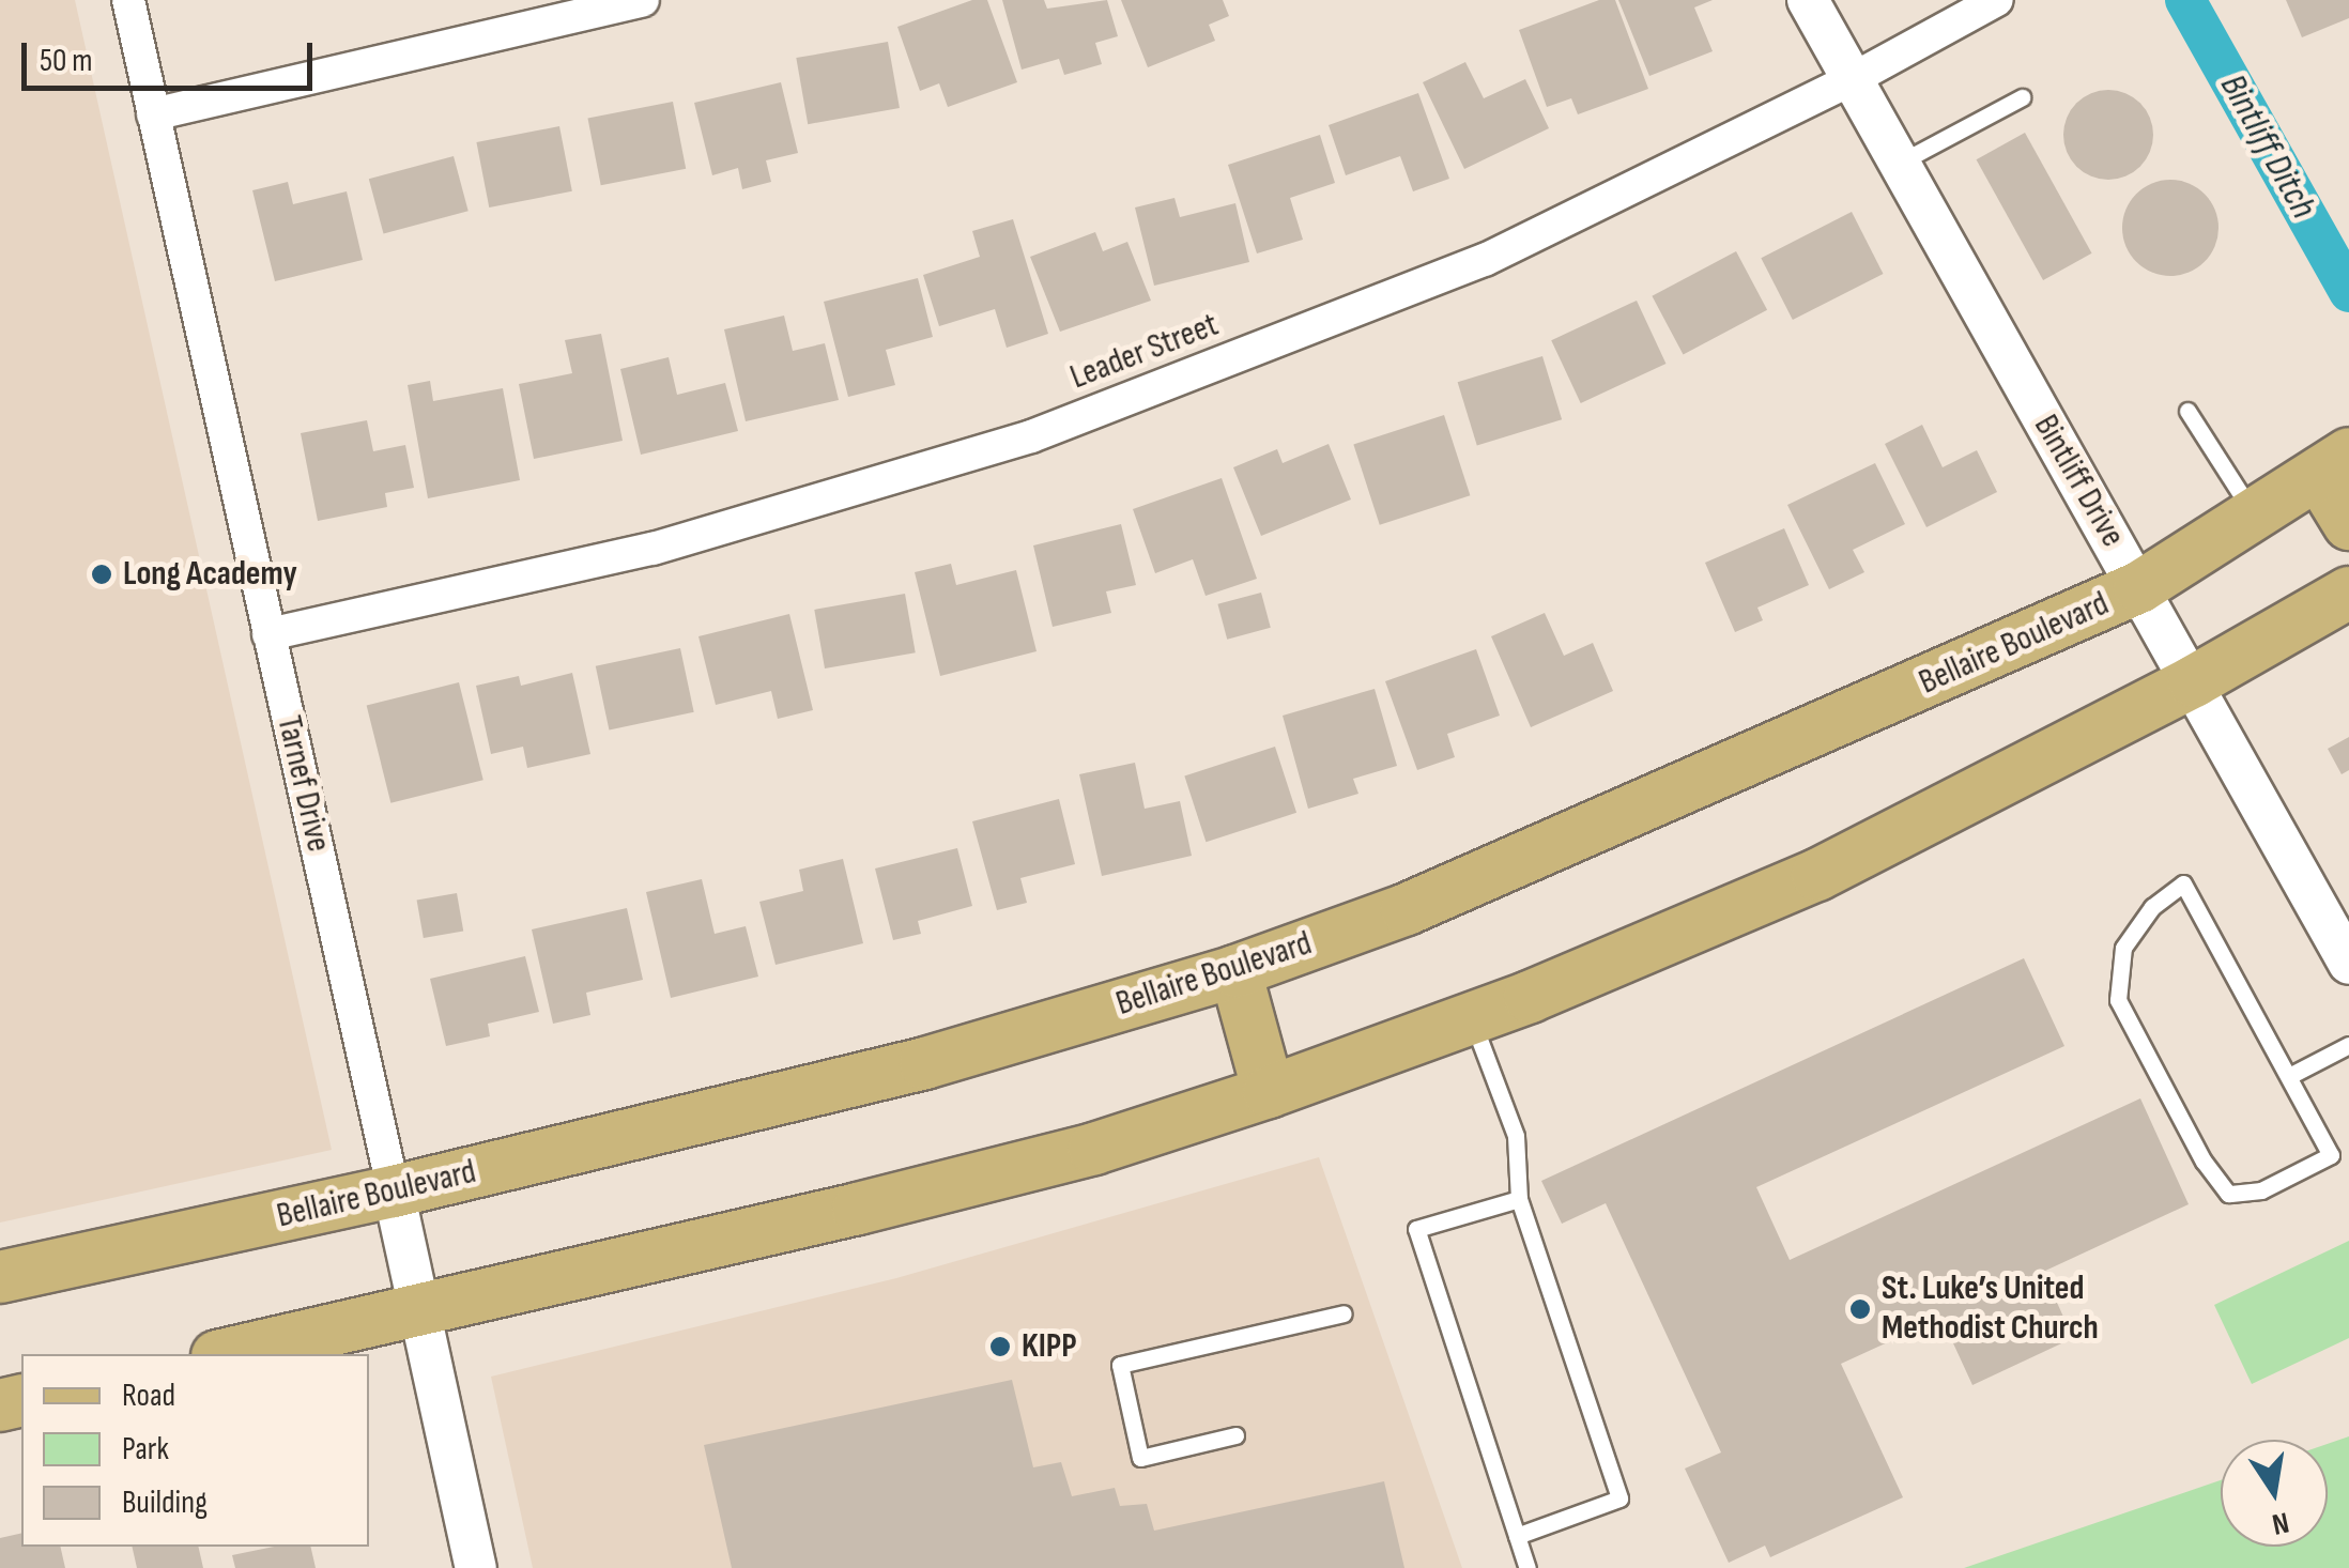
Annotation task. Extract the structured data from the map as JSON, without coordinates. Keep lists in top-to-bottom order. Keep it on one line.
{"streets":{"main road":["Bellaire Boulevard"],"street":["Leader Street","Bintliff Drive","Tarnef Drive"]},"crossings":[["Leader Street","Bintliff Drive"],["Leader Street","Tarnef Drive"],["Bintliff Drive","Bellaire Boulevard"],["Bellaire Boulevard","Tarnef Drive"]],"water":["Bintliff Ditch"],"places":["Long Academy","St. Luke’s United Methodist Church","KIPP"],"legend":["Road","Park","Building"],"scale_bar":"50 m","north":"bottom"}
